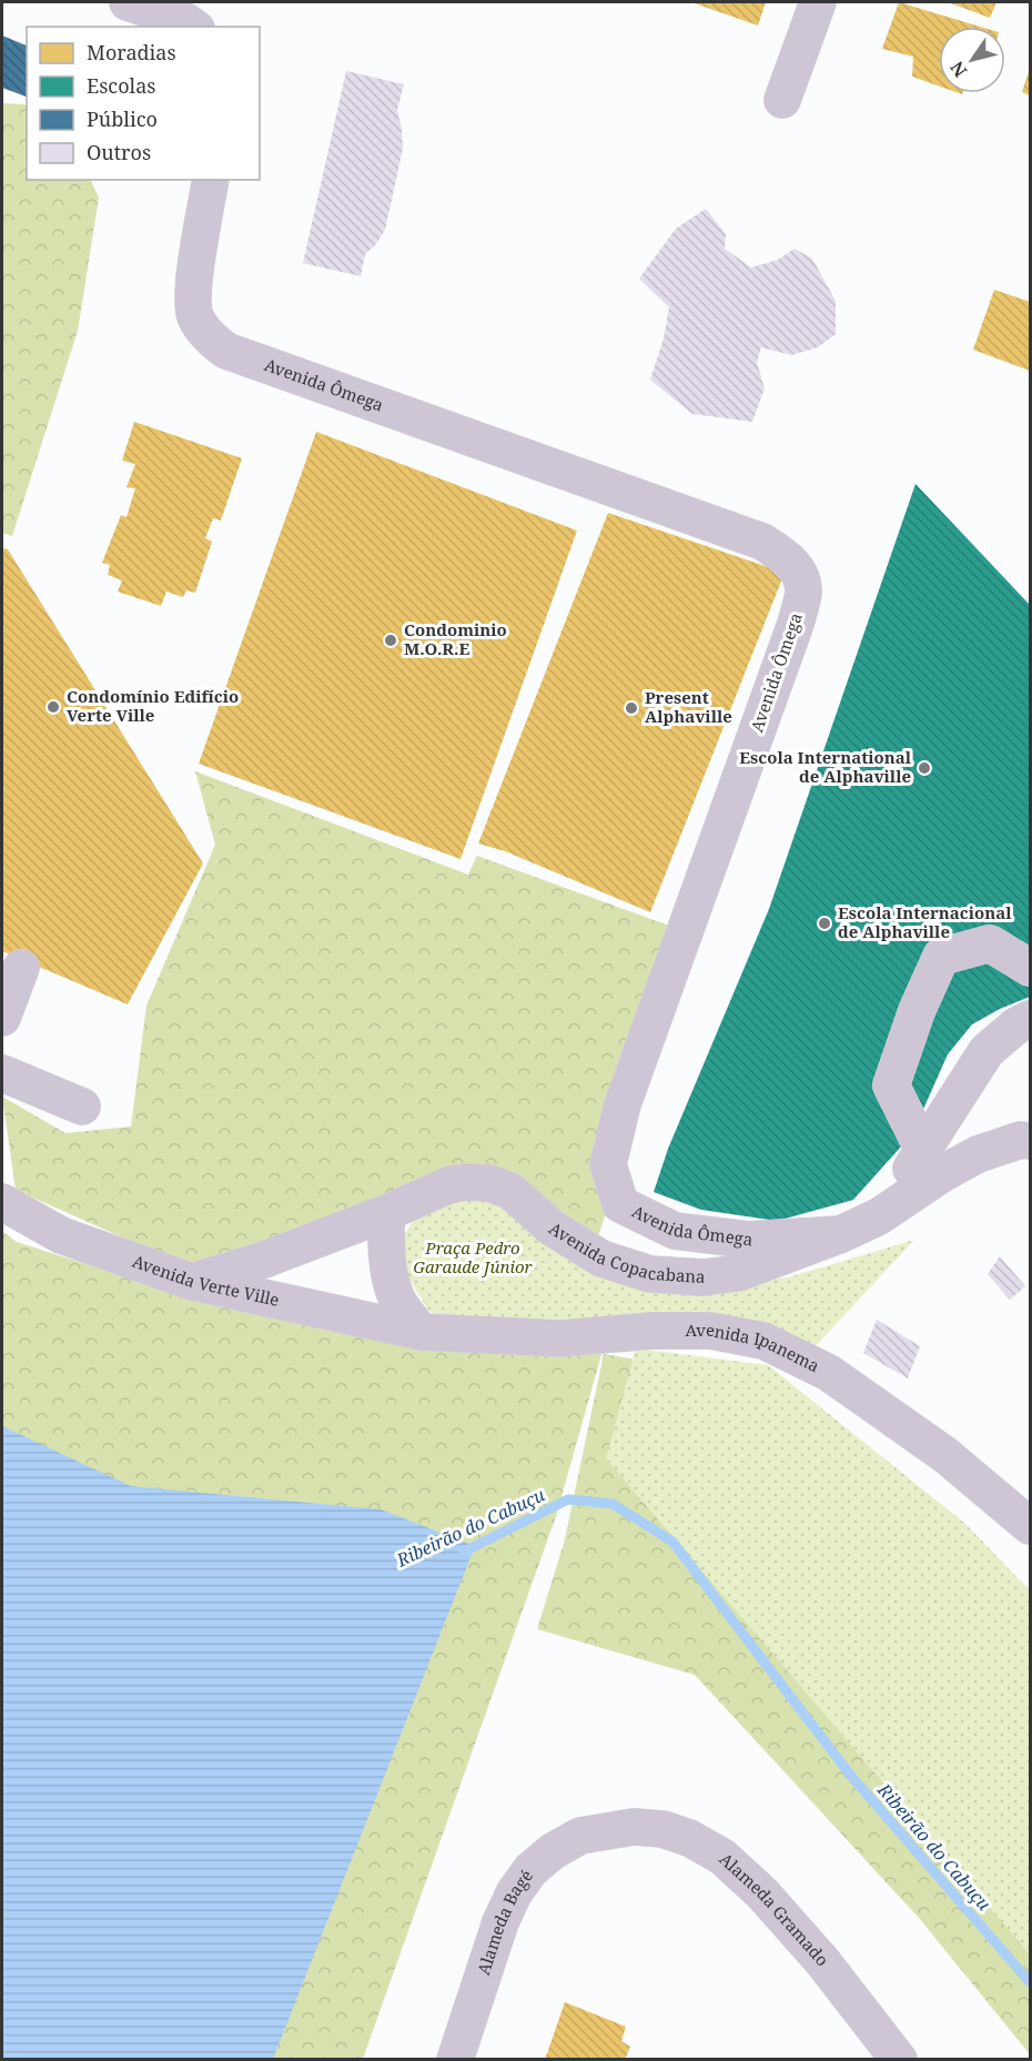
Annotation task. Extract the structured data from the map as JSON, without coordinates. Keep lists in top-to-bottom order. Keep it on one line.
{"streets":{"street":["Avenida Ômega","Avenida Copacabana","Avenida Verte Ville","Avenida Ipanema","Alameda Gramado","Alameda Bagé"]},"crossings":[["Avenida Ômega","Avenida Copacabana"],["Avenida Copacabana","Avenida Verte Ville"],["Avenida Verte Ville","Avenida Ipanema"],["Alameda Gramado","Alameda Bagé"]],"water":["Ribeirão do Cabuçu"],"parks":["Praça Pedro Garaude Júnior"],"places":["Condominio M.O.R.E","Condomínio Edifício Verte Ville","Present Alphaville","Escola International de Alphaville","Escola Internacional de Alphaville"],"legend":["Moradias","Escolas","Público","Outros"],"north":"bottom left"}
